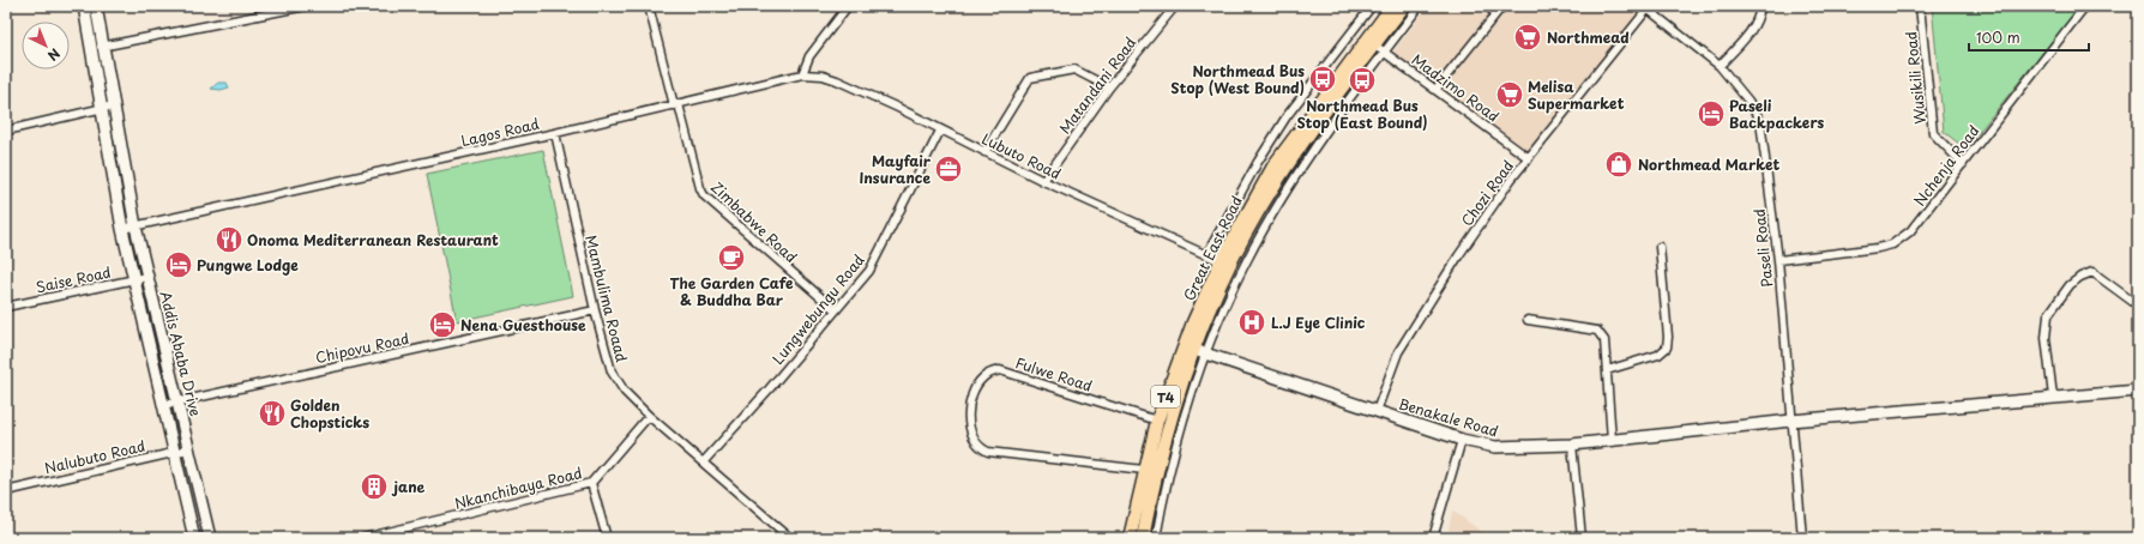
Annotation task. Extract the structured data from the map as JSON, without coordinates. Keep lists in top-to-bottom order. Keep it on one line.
{"streets":{"main road":["Great East Road","Addis Ababa Drive","T4","Benakale Road"],"street":["Wusikili Road","Matandani Road","Madzimo Road","Lagos Road","Lubuto Road","Nchenja Road","Chozi Road","Zimbabwe Road","Paseli Road","Saise Road","Mambulima Roaad","Lungwebungu Road","Chipovu Road","Fulwe Road","Nalubuto Road","Nkanchibaya Road"]},"crossings":[["Wusikili Road","Nchenja Road"],["Matandani Road","Lubuto Road"],["Madzimo Road","Chozi Road"],["Madzimo Road","Great East Road"],["Lagos Road","Lubuto Road"],["Lagos Road","Zimbabwe Road"],["Lagos Road","Mambulima Roaad"],["Lagos Road","Addis Ababa Drive"],["Lubuto Road","Great East Road"],["Lubuto Road","Lungwebungu Road"],["Nchenja Road","Paseli Road"],["Chozi Road","Paseli Road"],["Chozi Road","Benakale Road"],["Zimbabwe Road","Lungwebungu Road"],["Great East Road","Fulwe Road"],["Great East Road","Benakale Road"],["Paseli Road","Benakale Road"],["Saise Road","Addis Ababa Drive"],["Mambulima Roaad","Lungwebungu Road"],["Mambulima Roaad","Chipovu Road"],["Mambulima Roaad","Nkanchibaya Road"],["Chipovu Road","Addis Ababa Drive"],["Addis Ababa Drive","Nalubuto Road"]],"places":{"supermarket":["Northmead","Melisa Supermarket"],"bus stop":["Northmead Bus Stop (West Bound)","Northmead Bus Stop (East Bound)"],"hotel":["Paseli Backpackers","Pungwe Lodge","Nena Guesthouse"],"shop":["Northmead Market"],"office":["Mayfair Insurance"],"restaurant":["Onoma Mediterranean Restaurant","Golden Chopsticks"],"cafe":["The Garden Cafe & Buddha Bar"],"hospital":["L.J Eye Clinic"],"building":["jane"]},"scale_bar":"100 m","north":"bottom right"}
